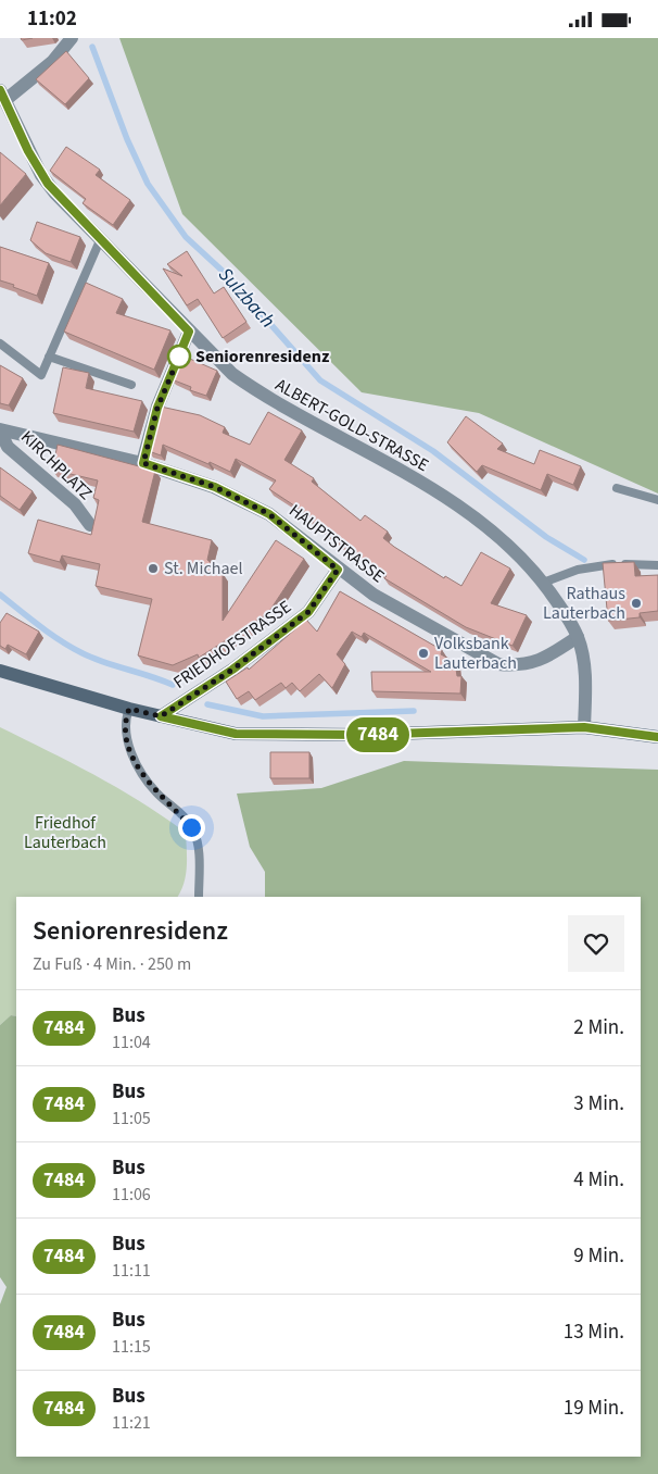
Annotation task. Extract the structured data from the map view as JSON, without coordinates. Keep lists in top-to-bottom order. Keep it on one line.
{"streets":{"street":["ALBERT-GOLD-STRASSE","KIRCHPLATZ","HAUPTSTRASSE","FRIEDHOFSTRASSE"]},"crossings":[["ALBERT-GOLD-STRASSE","HAUPTSTRASSE"],["KIRCHPLATZ","HAUPTSTRASSE"],["HAUPTSTRASSE","FRIEDHOFSTRASSE"]],"water":["Sulzbach"],"parks":["Friedhof Lauterbach"],"places":["Seniorenresidenz","St. Michael","Rathaus Lauterbach","Volksbank Lauterbach"],"lines":["bus line 7484"],"page":{"status":"11:02","on_map":"7484","heading":["Seniorenresidenz","Zu Fuß · 4 Min. · 250 m"],"list":[{"mark":"7484","name":"Bus","note":"11:04","value":"2 Min."},{"mark":"7484","name":"Bus","note":"11:05","value":"3 Min."},{"mark":"7484","name":"Bus","note":"11:06","value":"4 Min."},{"mark":"7484","name":"Bus","note":"11:11","value":"9 Min."},{"mark":"7484","name":"Bus","note":"11:15","value":"13 Min."},{"mark":"7484","name":"Bus","note":"11:21","value":"19 Min."}]}}
